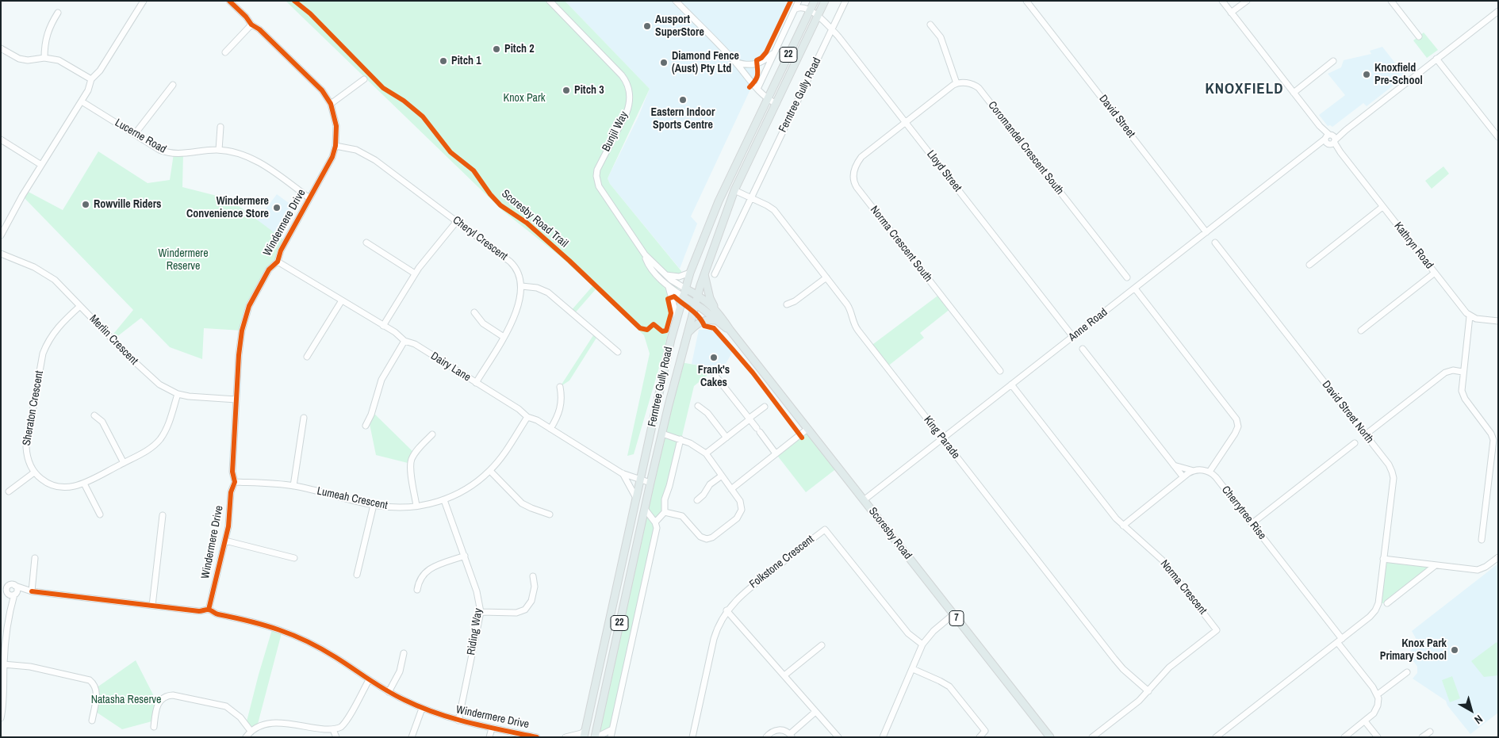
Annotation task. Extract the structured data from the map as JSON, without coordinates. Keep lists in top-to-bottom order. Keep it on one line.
{"streets":{"main road":["22","Ferntree Gully Road","Scoresby Road","7"],"street":["David Street","Bunjil Way","Lucerne Road","Coromandel Crescent South","Lloyd Street","Windermere Drive","Cheryl Crescent","Norma Crescent South","Kathryn Road","Anne Road","Merlin Crescent","Dairy Lane","Sheraton Crescent","David Street North","King Parade","Lumeah Crescent","Cherrytree Rise","Folkstone Crescent","Norma Crescent","Riding Way"],"cycle path":["Scoresby Road Trail"]},"crossings":[["Ferntree Gully Road","Bunjil Way"],["Ferntree Gully Road","Lloyd Street"],["Ferntree Gully Road","Dairy Lane"],["Ferntree Gully Road","King Parade"],["Ferntree Gully Road","Scoresby Road"],["Ferntree Gully Road","7"],["David Street","Anne Road"],["Bunjil Way","7"],["Lucerne Road","Windermere Drive"],["Lloyd Street","Norma Crescent South"],["Lloyd Street","Anne Road"],["Windermere Drive","Cheryl Crescent"],["Windermere Drive","Merlin Crescent"],["Windermere Drive","Dairy Lane"],["Windermere Drive","Lumeah Crescent"],["Windermere Drive","Riding Way"],["Kathryn Road","Anne Road"],["Anne Road","King Parade"],["Anne Road","Scoresby Road"],["Anne Road","Norma Crescent"],["Merlin Crescent","Sheraton Crescent"],["Dairy Lane","Lumeah Crescent"],["David Street North","Cherrytree Rise"],["King Parade","Norma Crescent"],["Lumeah Crescent","Riding Way"],["Scoresby Road","7"]],"districts":["KNOXFIELD"],"parks":["Knox Park","Windermere Reserve","Natasha Reserve"],"places":["Ausport SuperStore","Pitch 2","Pitch 1","Diamond Fence (Aust) Pty Ltd","Knoxfield Pre-School","Pitch 3","Eastern Indoor Sports Centre","Rowville Riders","Windermere Convenience Store","Frank's Cakes","Knox Park Primary School"],"north":"bottom right"}
